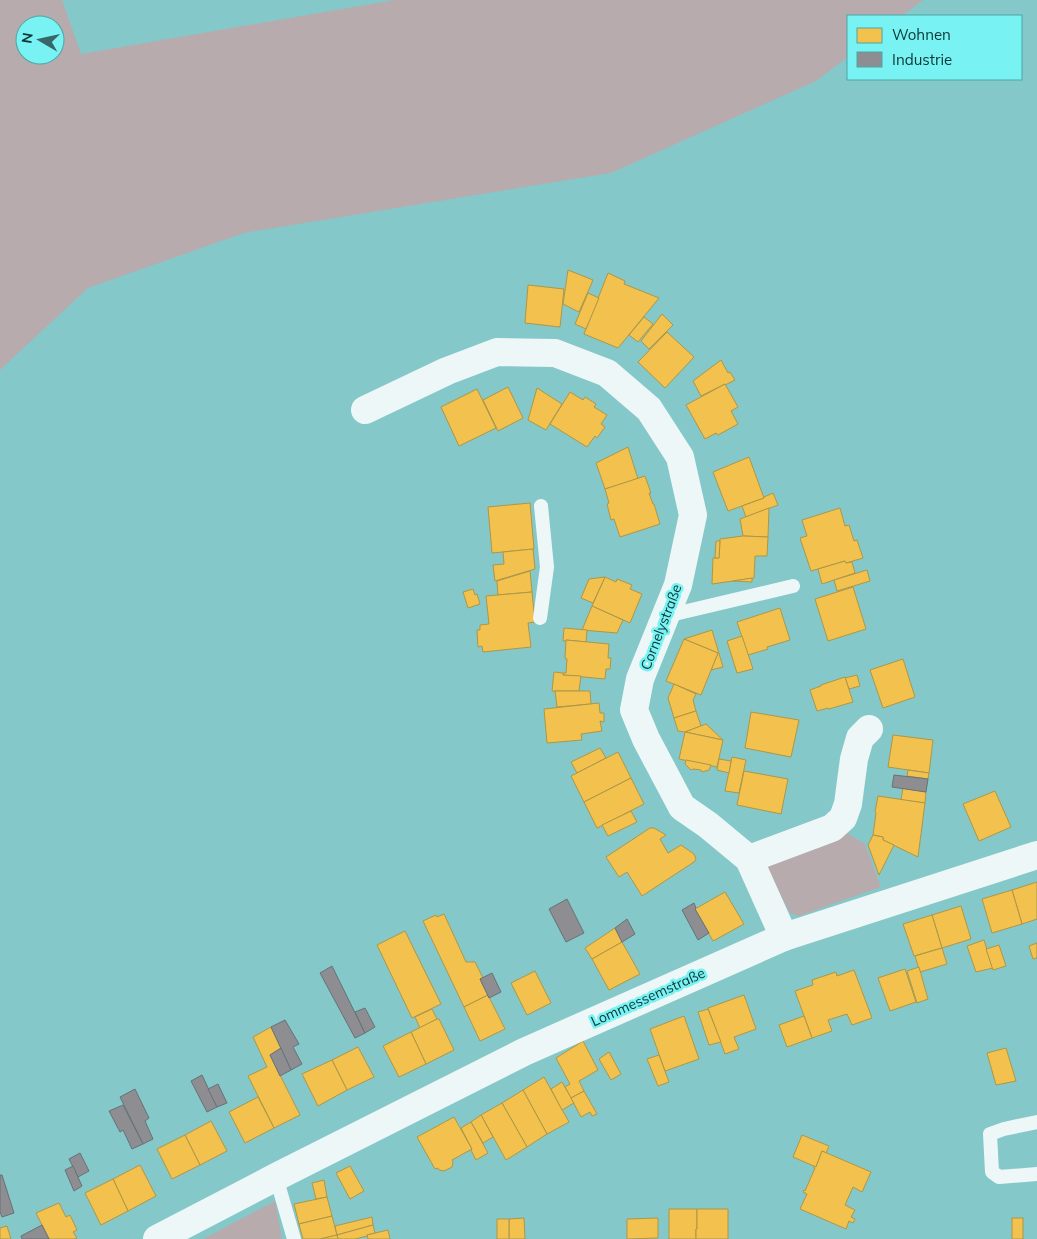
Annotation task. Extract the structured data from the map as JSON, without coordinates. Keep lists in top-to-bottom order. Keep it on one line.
{"streets":{"street":["Cornelystraße","Lommessemstraße"]},"crossings":[["Cornelystraße","Lommessemstraße"]],"legend":["Wohnen","Industrie"],"north":"left"}
